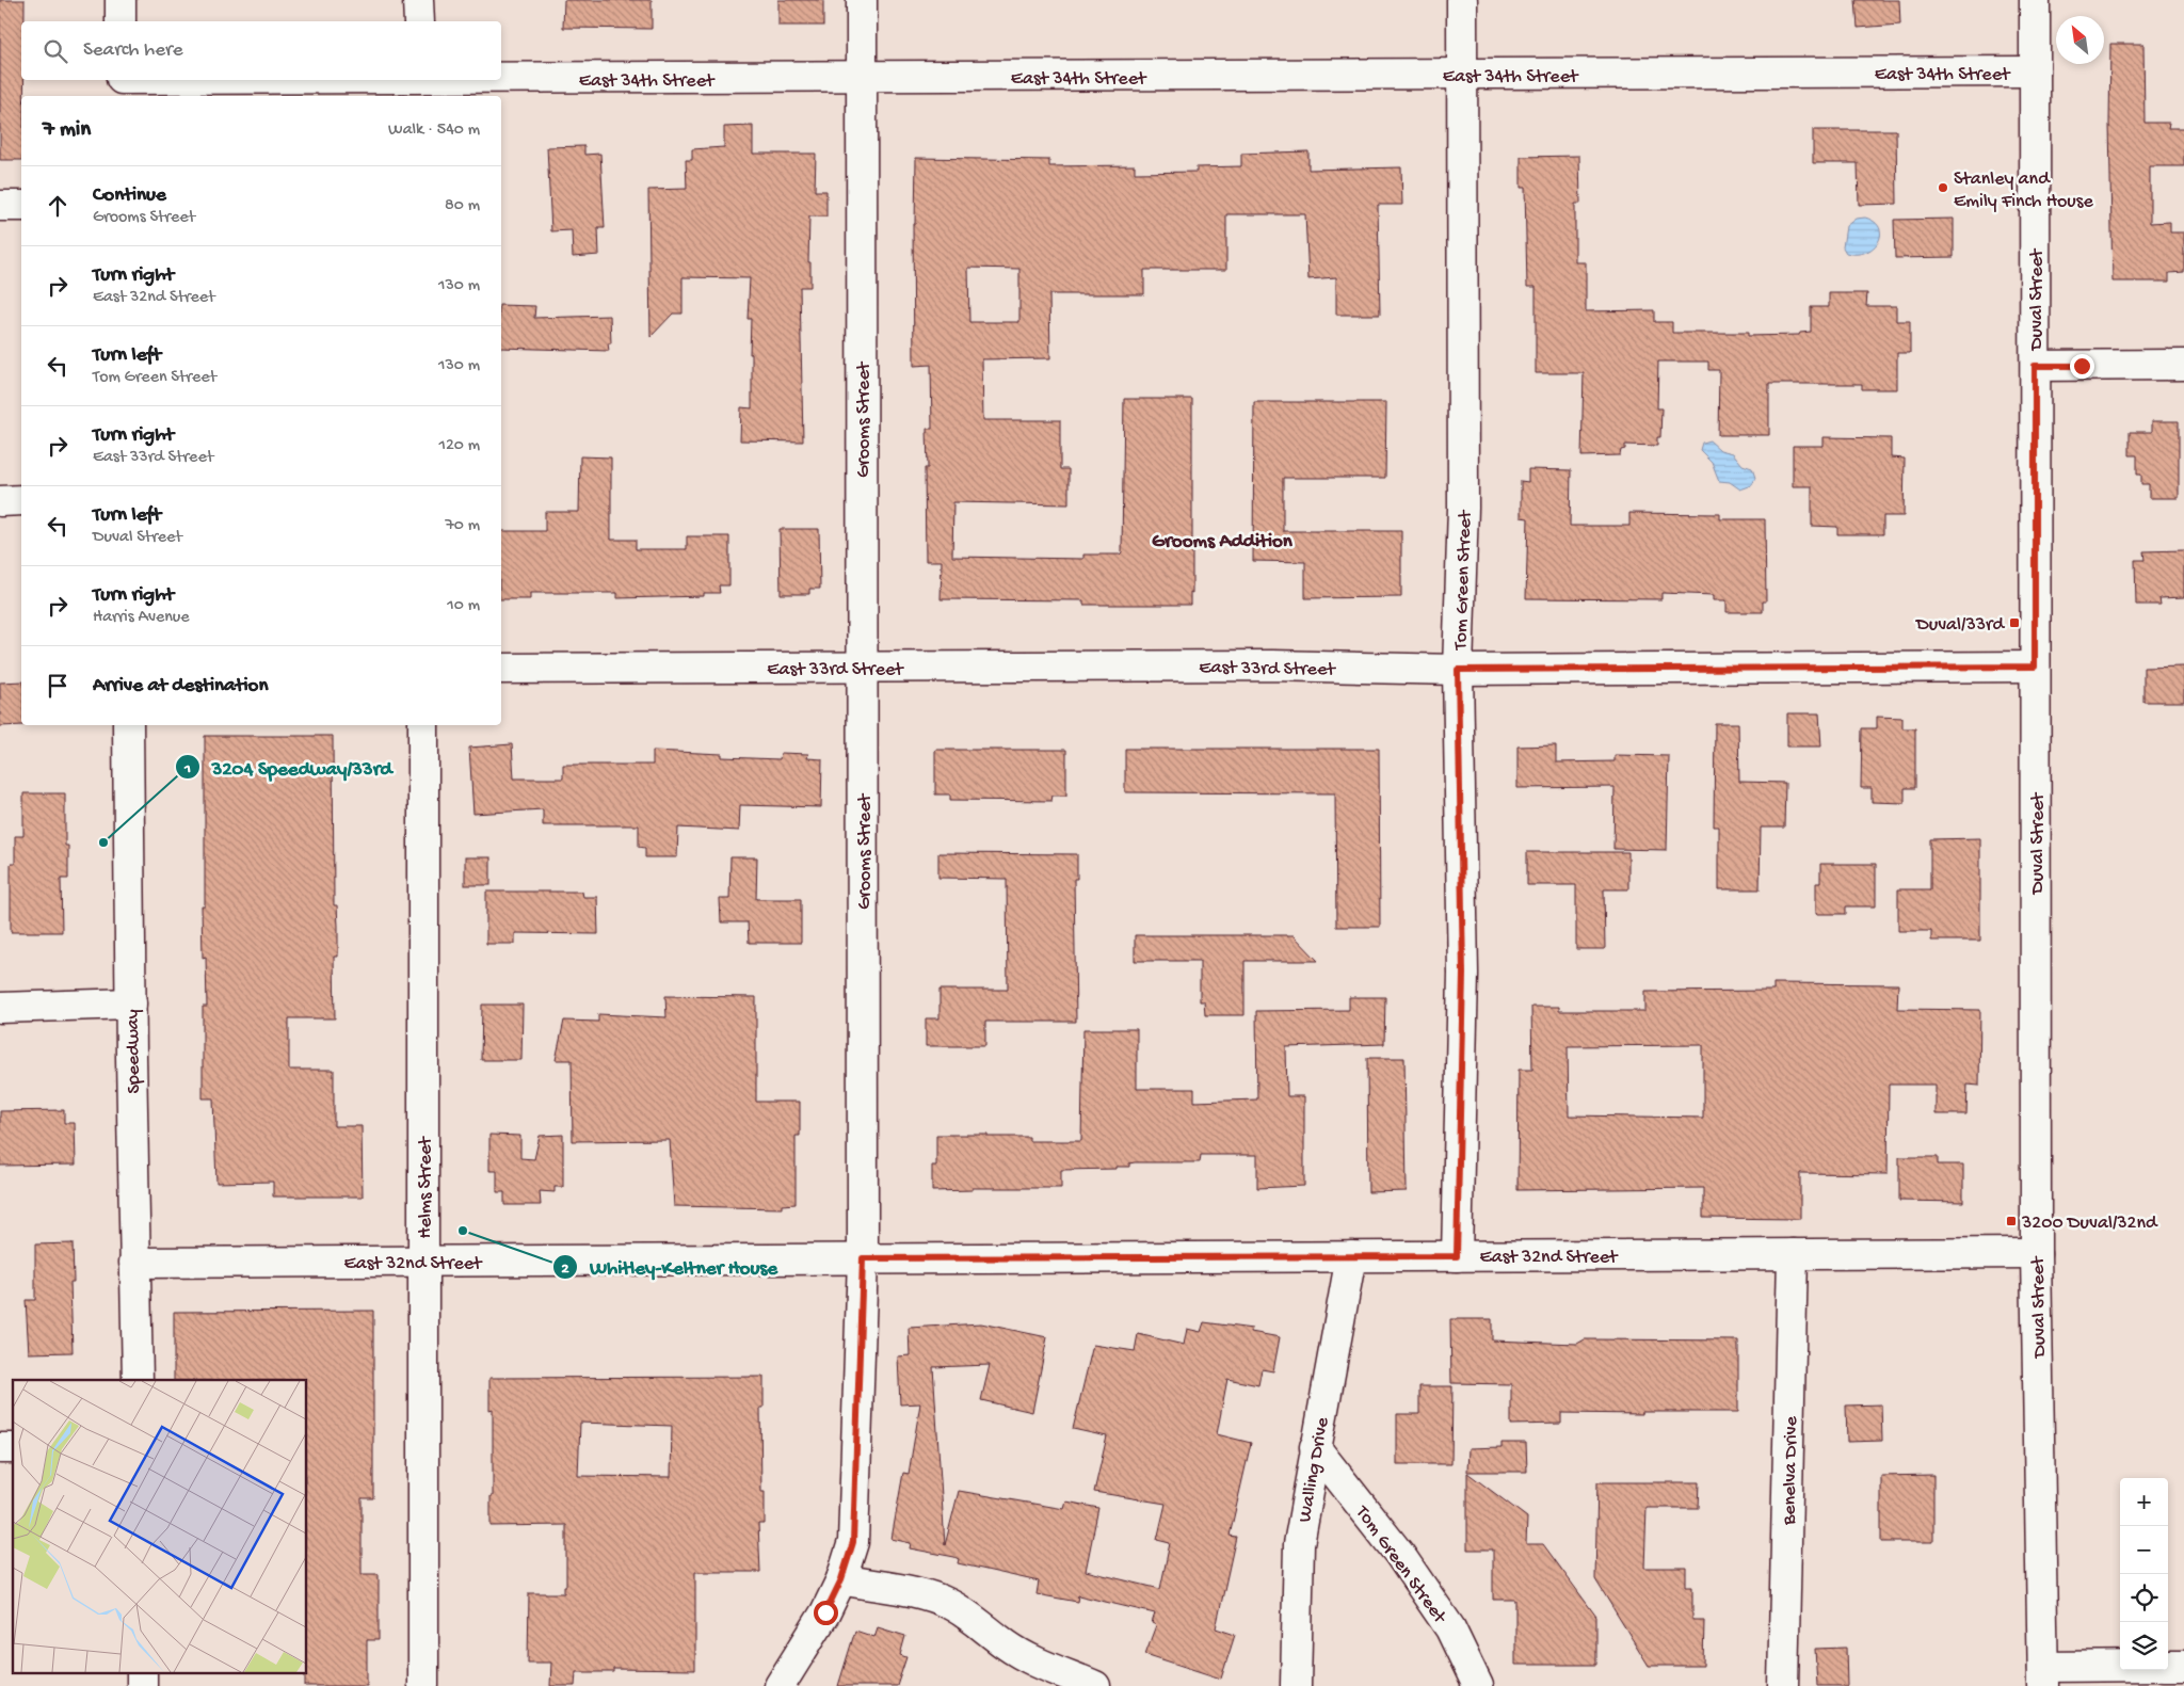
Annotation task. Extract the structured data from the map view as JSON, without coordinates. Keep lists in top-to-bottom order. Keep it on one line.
{"streets":{"street":["East 34th Street","Duval Street","Grooms Street","Tom Green Street","East 33rd Street","Speedway","Helms Street","East 32nd Street","Walling Drive","Benelva Drive"]},"crossings":[["East 34th Street","Duval Street"],["East 34th Street","Grooms Street"],["East 34th Street","Tom Green Street"],["Duval Street","East 33rd Street"],["Duval Street","East 32nd Street"],["Grooms Street","East 33rd Street"],["Grooms Street","East 32nd Street"],["Tom Green Street","East 33rd Street"],["Tom Green Street","East 32nd Street"],["Tom Green Street","Walling Drive"],["Speedway","East 32nd Street"],["Helms Street","East 32nd Street"],["East 32nd Street","Walling Drive"],["East 32nd Street","Benelva Drive"]],"districts":["Grooms Addition"],"places":{"other":["Stanley and Emily Finch House","3204 Speedway/33rd","Whitley-Keltner House"],"transit":["Duval/33rd","3200 Duval/32nd"]},"north":"top left","page":{"search":"Search here","heading":["7 min","Walk · 540 m"],"list":[["Continue","Grooms Street","80 m"],["Turn right","East 32nd Street","130 m"],["Turn left","Tom Green Street","130 m"],["Turn right","East 33rd Street","120 m"],["Turn left","Duval Street","70 m"],["Turn right","Harris Avenue","10 m"],"Arrive at destination"],"map_buttons":["+","−"]}}
